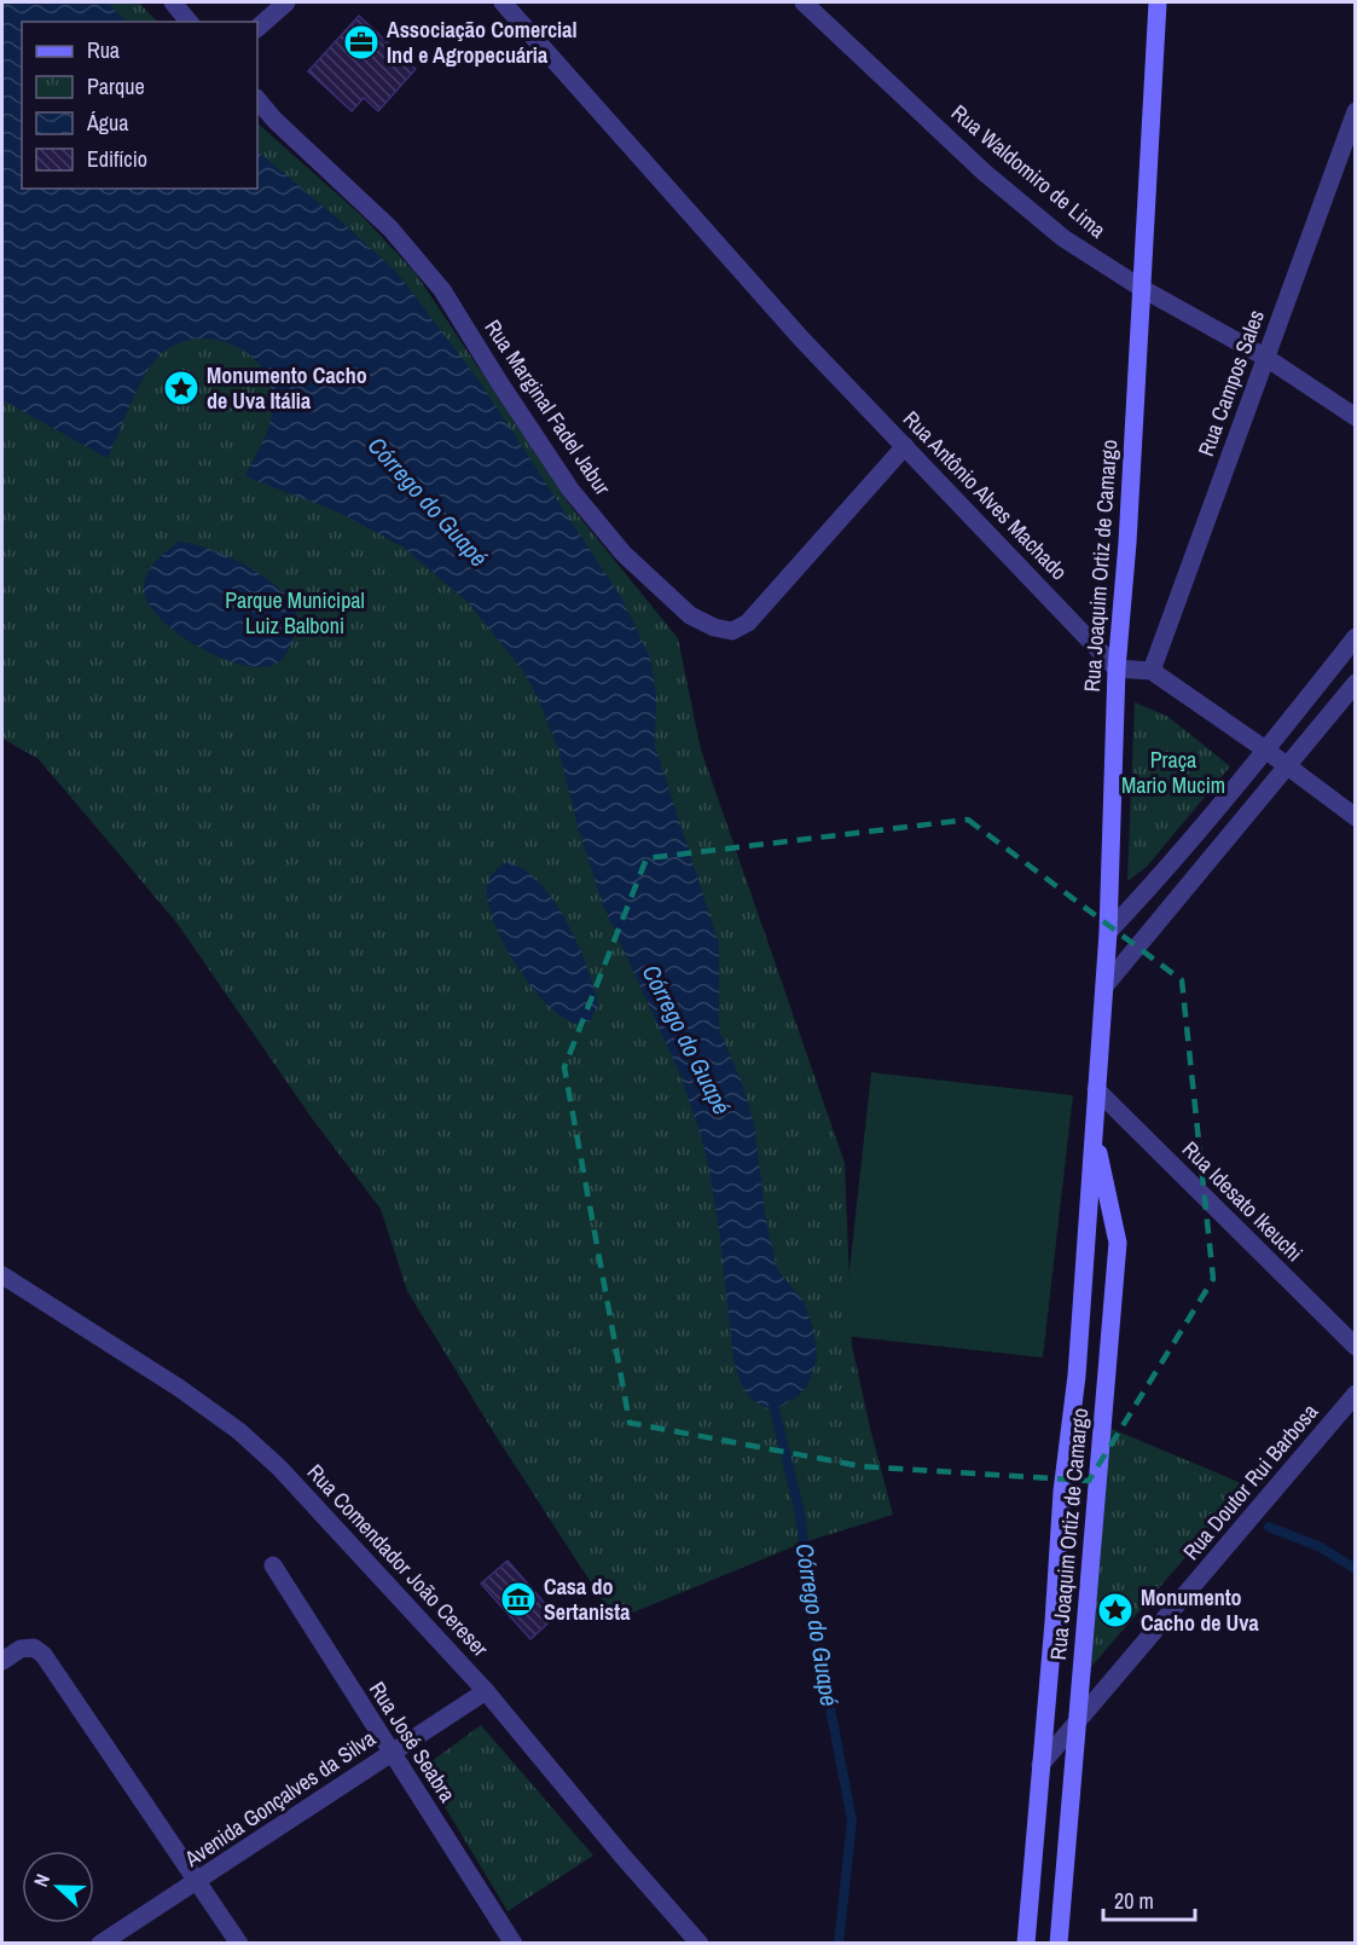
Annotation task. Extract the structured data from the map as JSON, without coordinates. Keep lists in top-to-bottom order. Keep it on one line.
{"streets":{"main road":["Rua Joaquim Ortiz de Camargo"],"street":["Rua Waldomiro de Lima","Rua Campos Sales","Rua Marginal Fadel Jabur","Rua Antônio Alves Machado","Rua Idesato Ikeuchi","Rua Doutor Rui Barbosa","Rua Comendador João Cereser","Rua José Seabra","Avenida Gonçalves da Silva"]},"crossings":[["Rua Waldomiro de Lima","Rua Campos Sales"],["Rua Waldomiro de Lima","Rua Joaquim Ortiz de Camargo"],["Rua Marginal Fadel Jabur","Rua Antônio Alves Machado"],["Rua Antônio Alves Machado","Rua Joaquim Ortiz de Camargo"],["Rua Joaquim Ortiz de Camargo","Rua Idesato Ikeuchi"],["Rua Joaquim Ortiz de Camargo","Rua Doutor Rui Barbosa"],["Rua Comendador João Cereser","Avenida Gonçalves da Silva"],["Rua José Seabra","Avenida Gonçalves da Silva"]],"water":["Córrego do Guapé"],"parks":["Parque Municipal Luiz Balboni","Praça Mario Mucim"],"places":{"office":["Associação Comercial Ind e Agropecuária"],"place":["Monumento Cacho de Uva Itália","Monumento Cacho de Uva"],"museum":["Casa do Sertanista"]},"legend":["Rua","Parque","Água","Edifício"],"scale_bar":"20 m","north":"left"}
